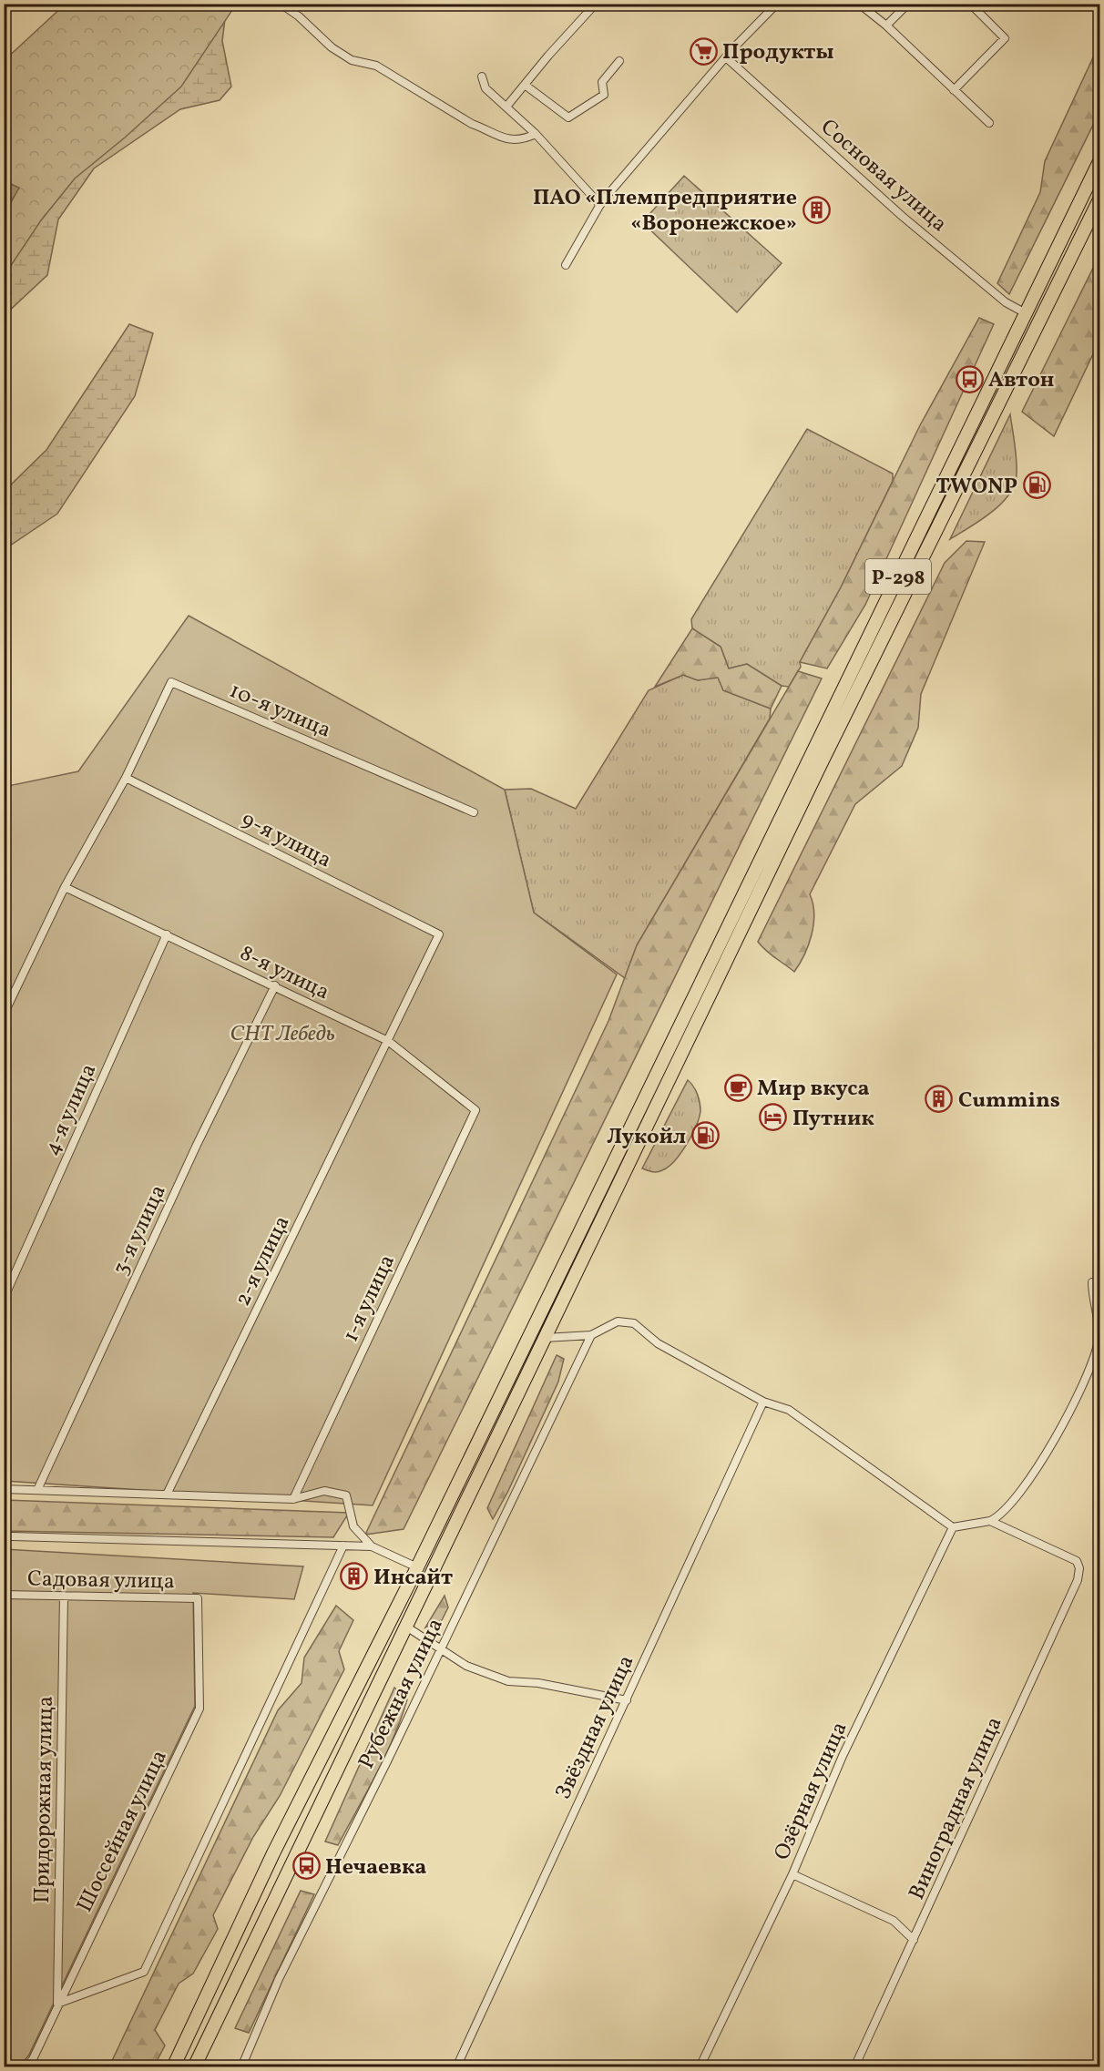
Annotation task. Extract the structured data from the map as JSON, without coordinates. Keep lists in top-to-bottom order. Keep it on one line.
{"streets":{"highway":["Р-298"],"street":["Сосновая улица","10-я улица","9-я улица","8-я улица","4-я улица","3-я улица","2-я улица","1-я улица","Садовая улица","Рубежная улица","Звёздная улица","Озёрная улица","Придорожная улица","Виноградная улица","Шоссейная улица"]},"crossings":[["Сосновая улица","Р-298"],["10-я улица","9-я улица"],["9-я улица","8-я улица"],["9-я улица","2-я улица"],["8-я улица","4-я улица"],["8-я улица","3-я улица"],["8-я улица","2-я улица"],["8-я улица","1-я улица"],["Садовая улица","Придорожная улица"],["Садовая улица","Шоссейная улица"],["Придорожная улица","Шоссейная улица"]],"parks":["СНТ Лебедь"],"places":{"supermarket":["Продукты"],"building":["ПАО «Племпредприятие «Воронежское»","Cummins","Инсайт"],"bus stop":["Автон","Нечаевка"],"fuel station":["TWONP","Лукойл"],"cafe":["Мир вкуса"],"hotel":["Путник"]}}
